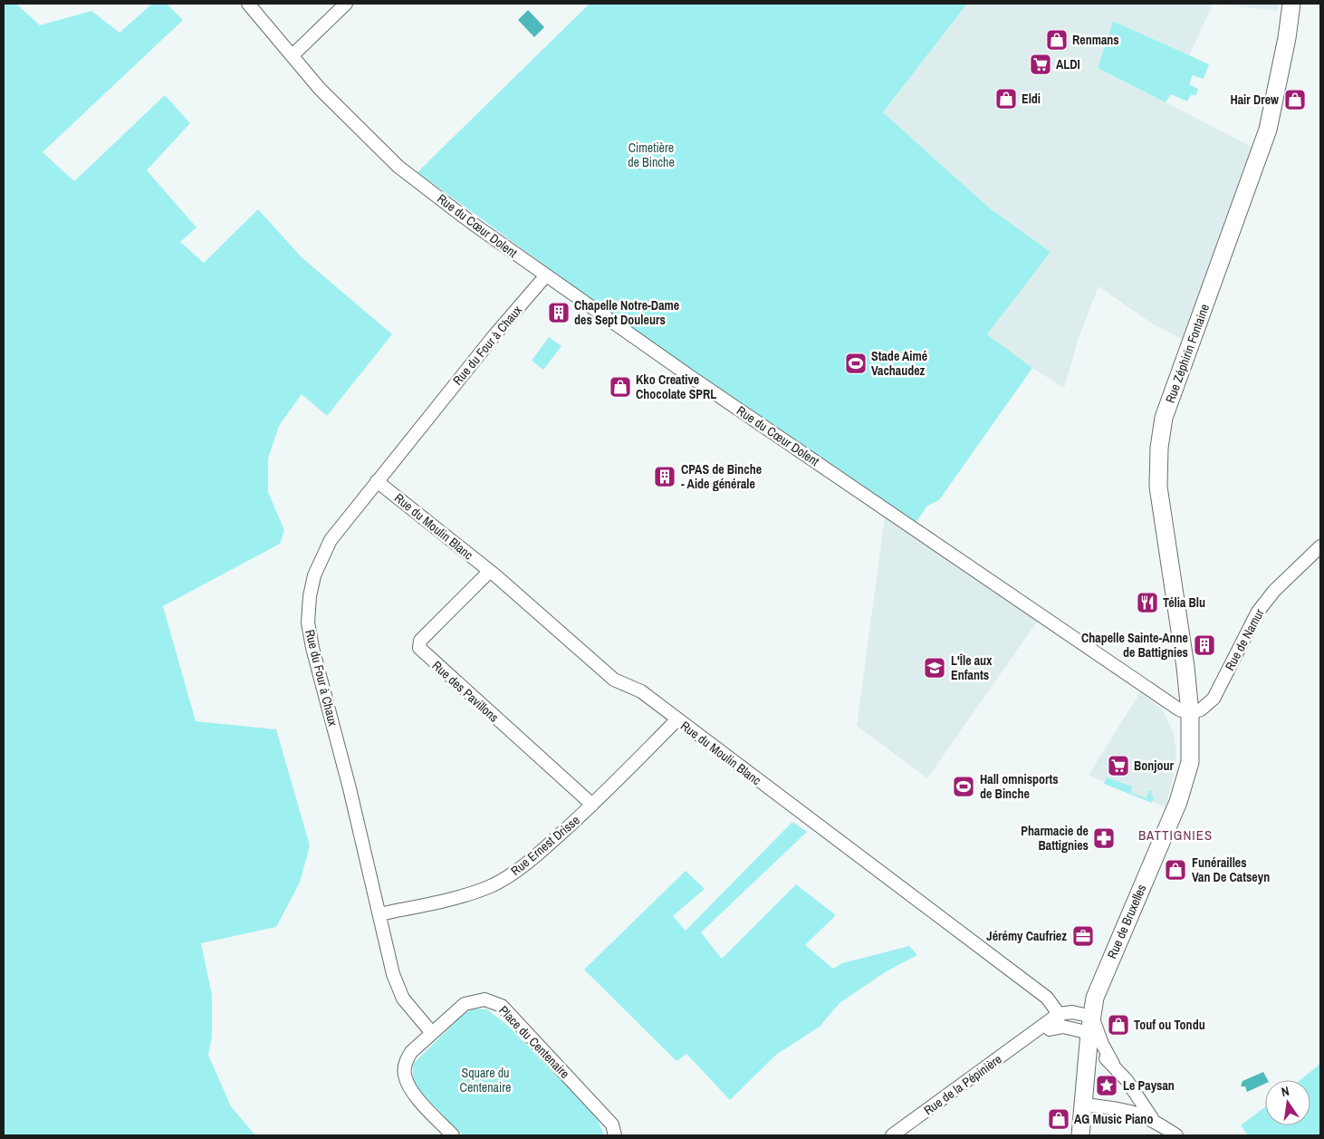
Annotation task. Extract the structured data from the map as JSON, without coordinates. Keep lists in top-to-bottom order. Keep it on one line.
{"streets":{"main road":["Rue Zéphirin Fontaine","Rue de Bruxelles"],"street":["Rue du Cœur Dolent","Rue du Four à Chaux","Rue du Moulin Blanc","Rue de Namur","Rue des Pavillons","Rue Ernest Drisse","Place du Centenaire","Rue de la Pépinière"]},"crossings":[["Rue du Cœur Dolent","Rue du Four à Chaux"],["Rue du Cœur Dolent","Rue Zéphirin Fontaine"],["Rue du Cœur Dolent","Rue de Namur"],["Rue du Cœur Dolent","Rue de Bruxelles"],["Rue du Four à Chaux","Rue du Moulin Blanc"],["Rue du Four à Chaux","Rue Ernest Drisse"],["Rue du Four à Chaux","Place du Centenaire"],["Rue Zéphirin Fontaine","Rue de Namur"],["Rue Zéphirin Fontaine","Rue de Bruxelles"],["Rue du Moulin Blanc","Rue des Pavillons"],["Rue du Moulin Blanc","Rue Ernest Drisse"],["Rue du Moulin Blanc","Rue de la Pépinière"],["Rue de Namur","Rue de Bruxelles"],["Rue des Pavillons","Rue Ernest Drisse"],["Rue de Bruxelles","Rue de la Pépinière"]],"districts":["BATTIGNIES"],"parks":["Cimetière de Binche","Square du Centenaire"],"places":{"shop":["Renmans","Eldi","Hair Drew","Kko Creative Chocolate SPRL","Funérailles Van De Catseyn","Touf ou Tondu","AG Music Piano"],"supermarket":["ALDI","Bonjour"],"building":["Chapelle Notre-Dame des Sept Douleurs","CPAS de Binche - Aide générale","Chapelle Sainte-Anne de Battignies"],"sports":["Stade Aimé Vachaudez","Hall omnisports de Binche"],"restaurant":["Télia Blu"],"school or university":["L'Île aux Enfants"],"pharmacy":["Pharmacie de Battignies"],"office":["Jérémy Caufriez"],"place":["Le Paysan"]},"north":"top"}
